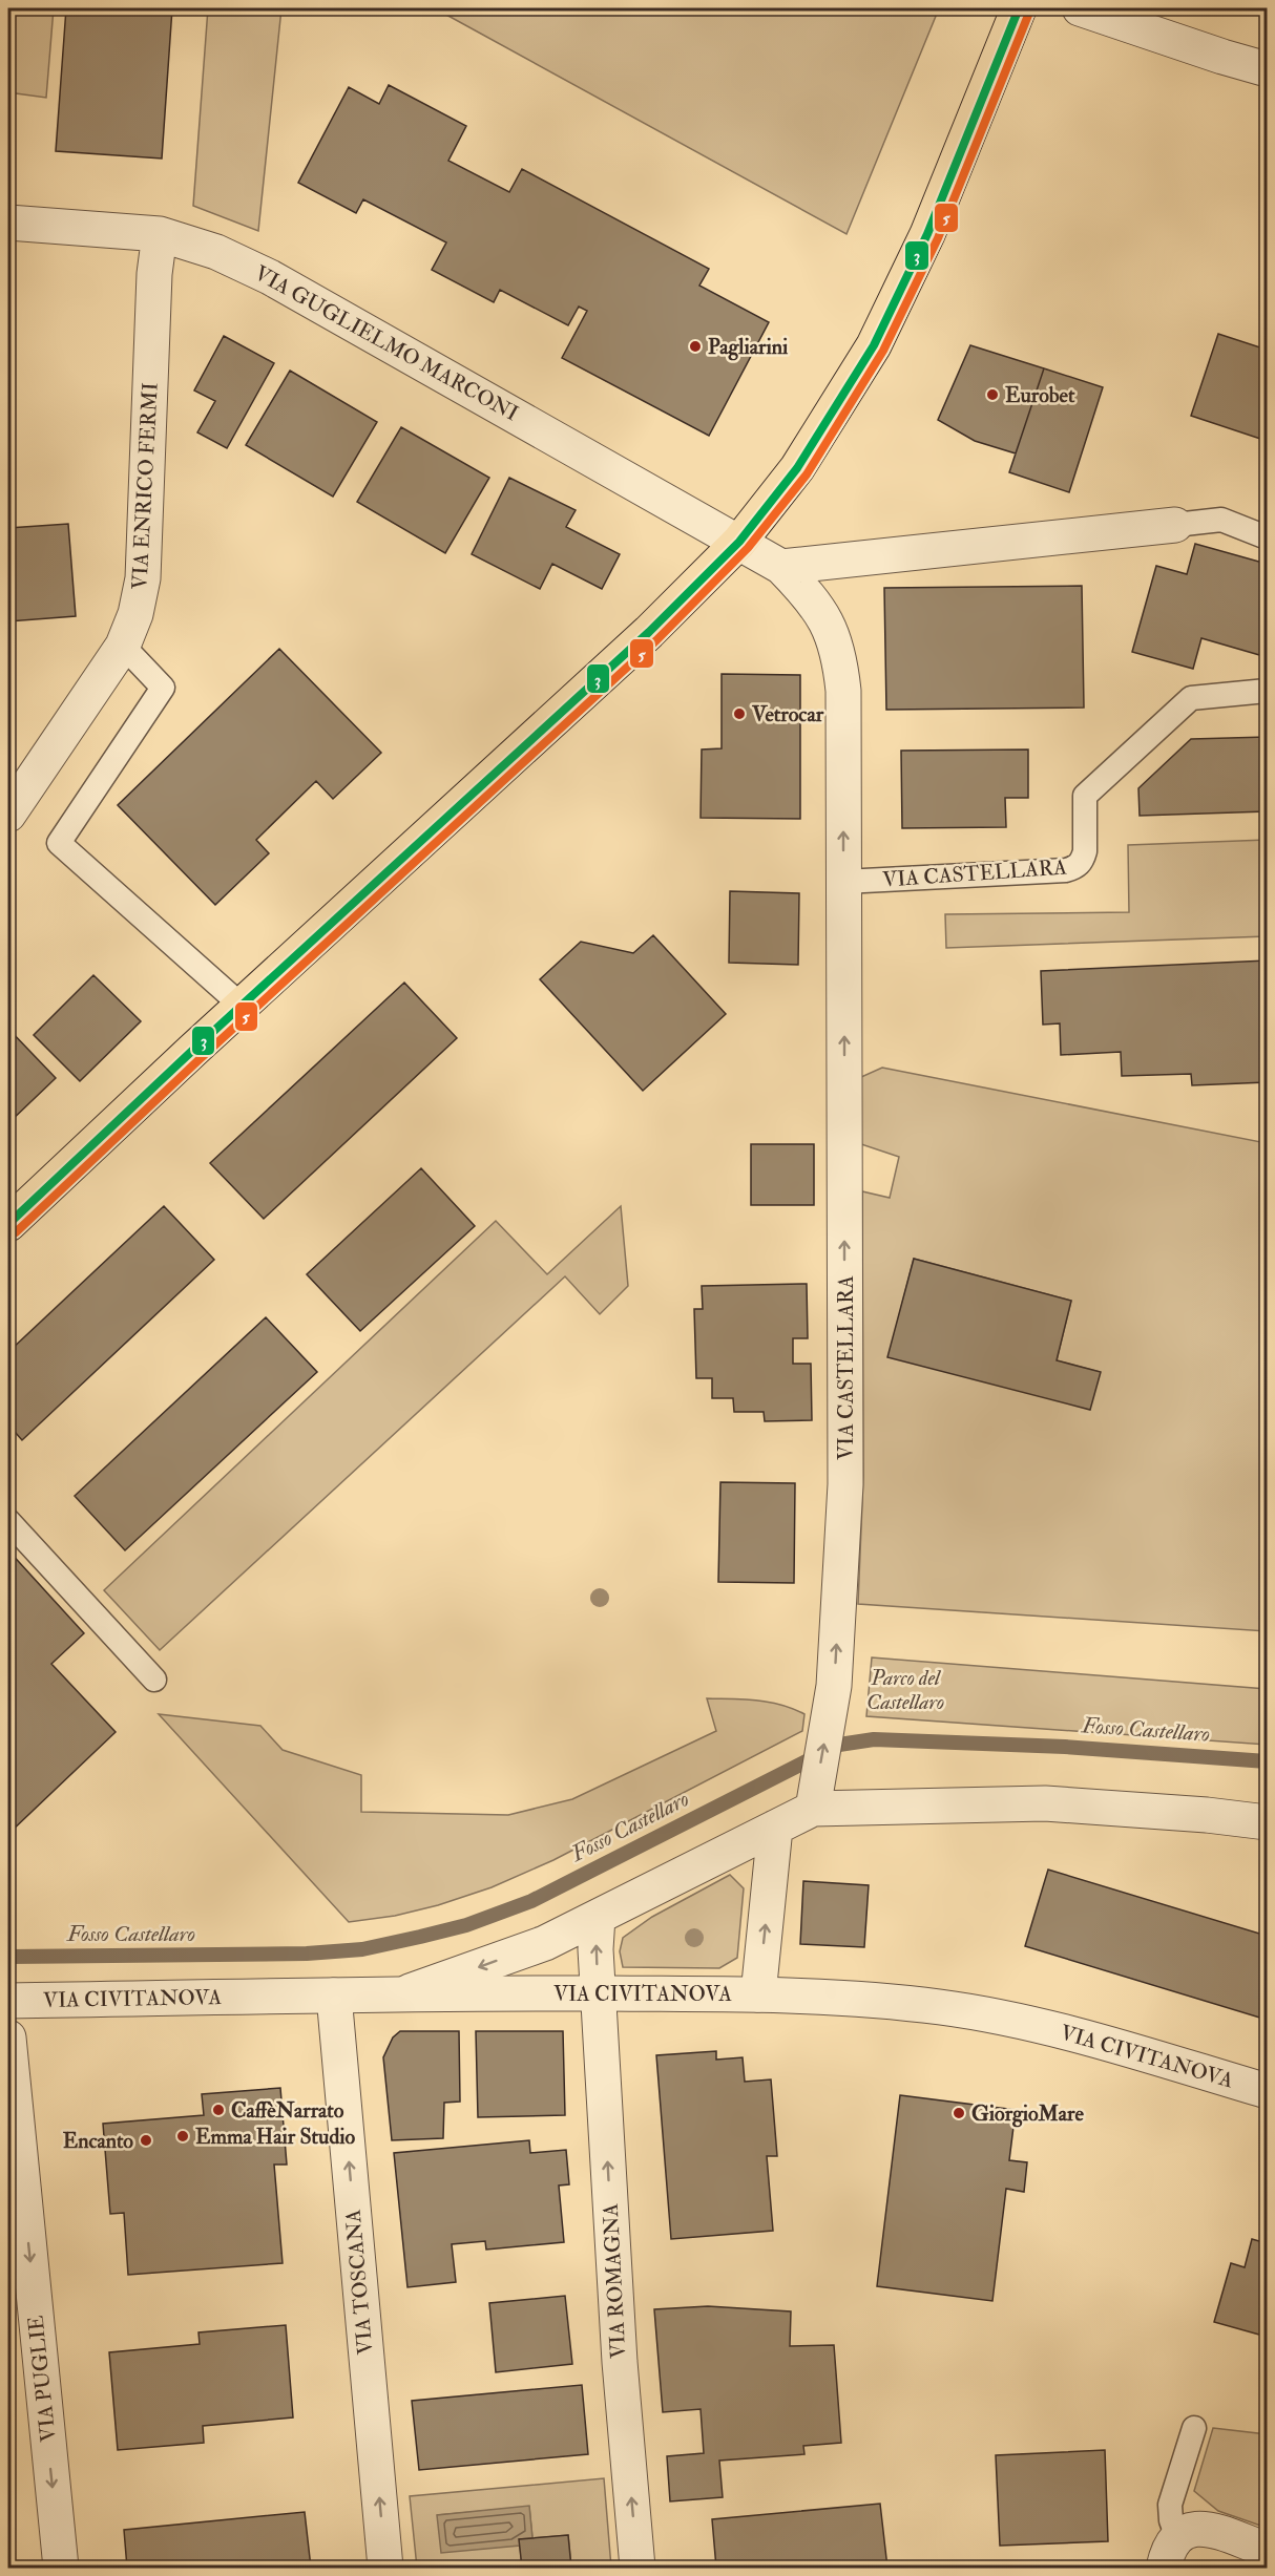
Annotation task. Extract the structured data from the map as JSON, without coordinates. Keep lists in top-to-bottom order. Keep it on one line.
{"streets":{"street":["VIA GUGLIELMO MARCONI","VIA ENRICO FERMI","VIA CASTELLARA","VIA CIVITANOVA","VIA ROMAGNA","VIA TOSCANA","VIA PUGLIE"]},"crossings":[["VIA GUGLIELMO MARCONI","VIA ENRICO FERMI"],["VIA GUGLIELMO MARCONI","VIA CASTELLARA"],["VIA CIVITANOVA","VIA ROMAGNA"],["VIA CIVITANOVA","VIA TOSCANA"]],"one_way":["VIA CASTELLARA","VIA ROMAGNA","VIA TOSCANA","VIA PUGLIE"],"water":["Fosso Castellaro"],"parks":["Parco del Castellaro"],"places":["Pagliarini","Eurobet","Vetrocar","CaffèNarrato","GiorgioMare","Emma Hair Studio","Encanto"],"lines":["transit line 3","transit line 5"]}
